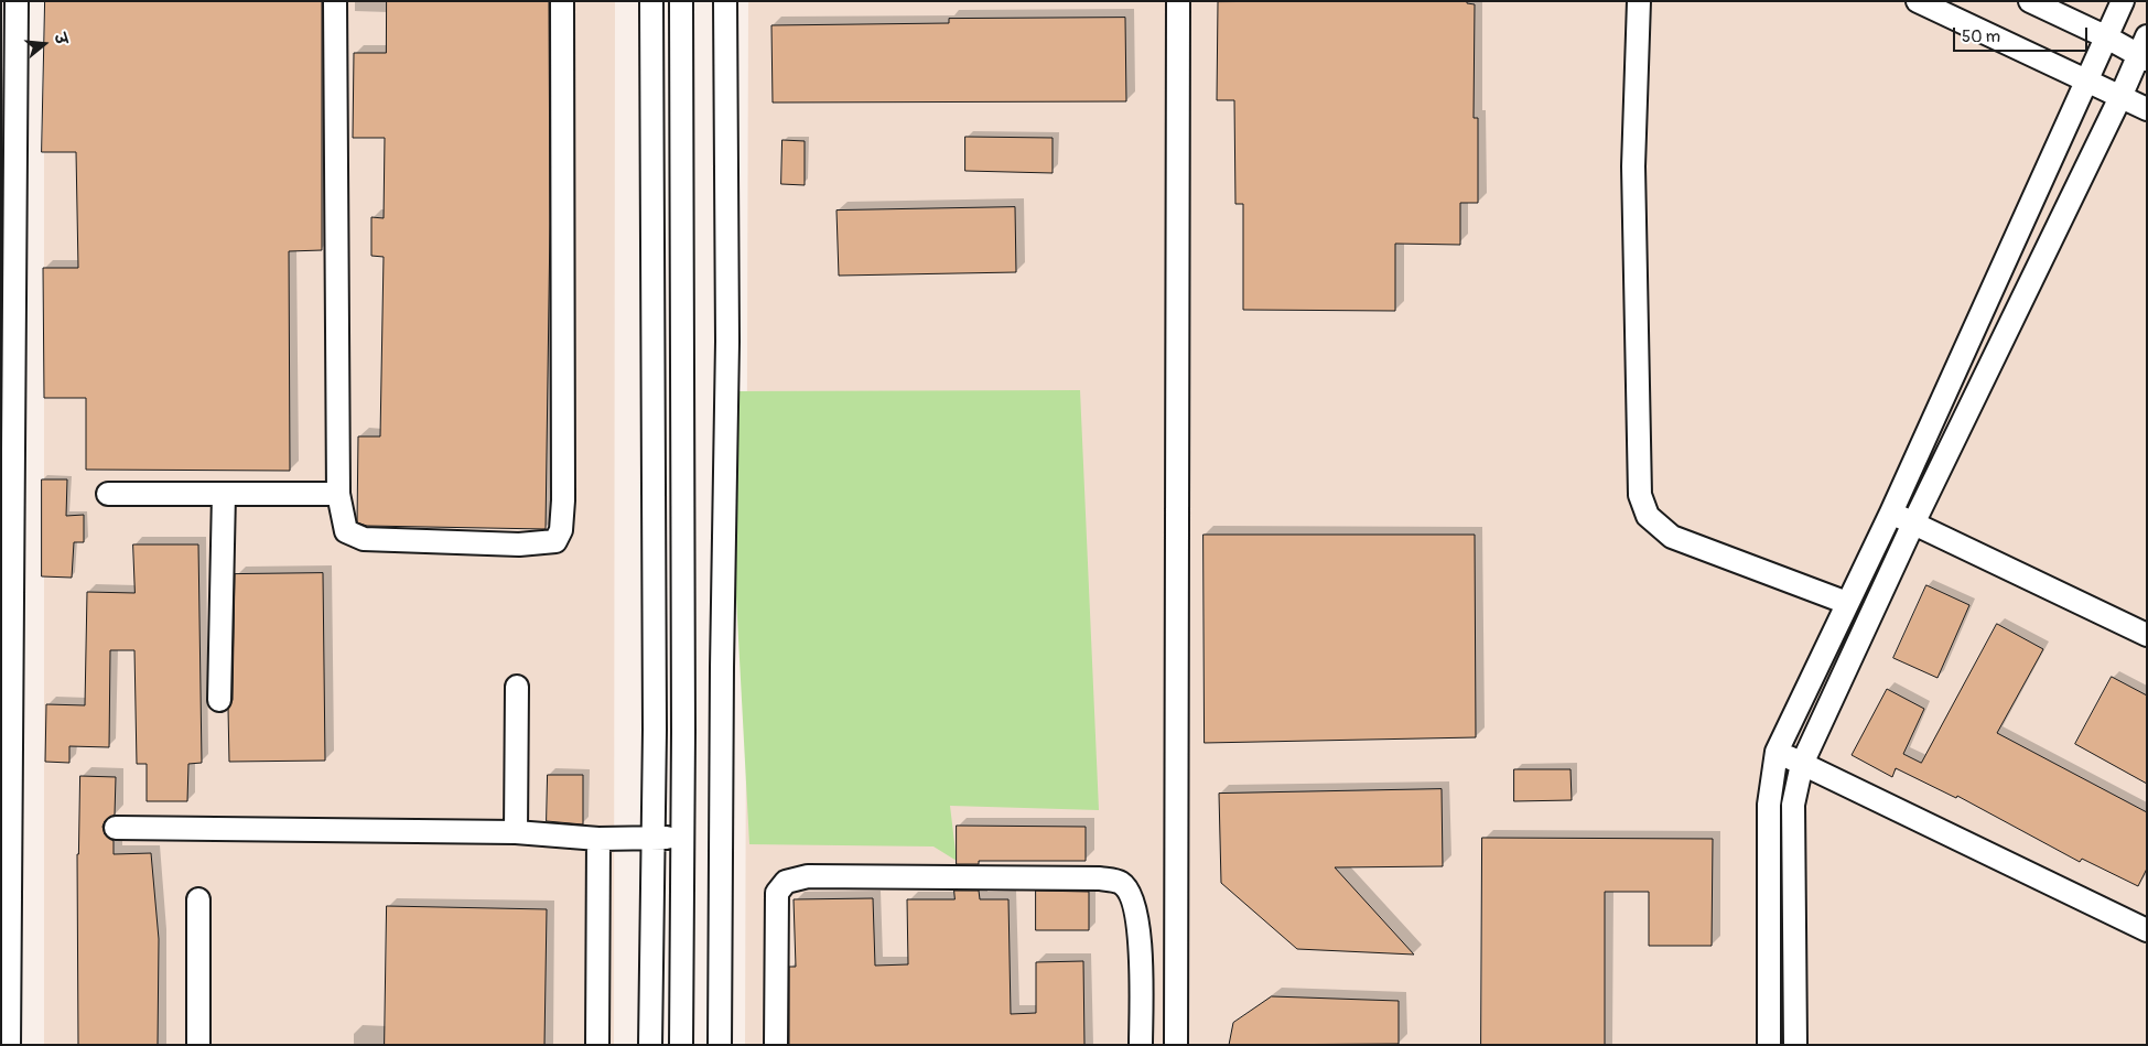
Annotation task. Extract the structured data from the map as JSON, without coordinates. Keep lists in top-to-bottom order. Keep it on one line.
{"scale_bar":"50 m","north":"right"}
